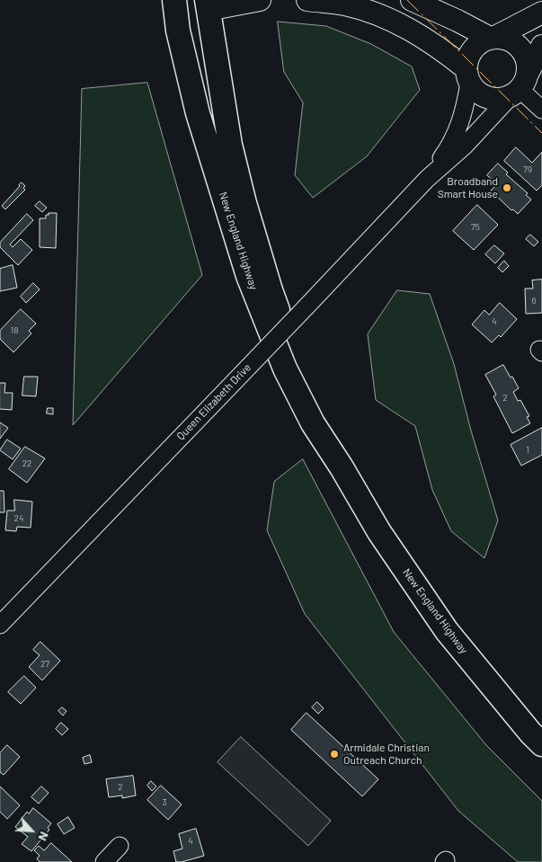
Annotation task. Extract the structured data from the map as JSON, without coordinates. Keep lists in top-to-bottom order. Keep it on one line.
{"streets":{"highway":["New England Highway"],"main road":["Queen Elizabeth Drive"]},"places":["Broadband Smart House","Armidale Christian Outreach Church"],"house_numbers":["79","75","6","4","18","2","1","22","24","27","2","3","4"],"north":"bottom right"}
